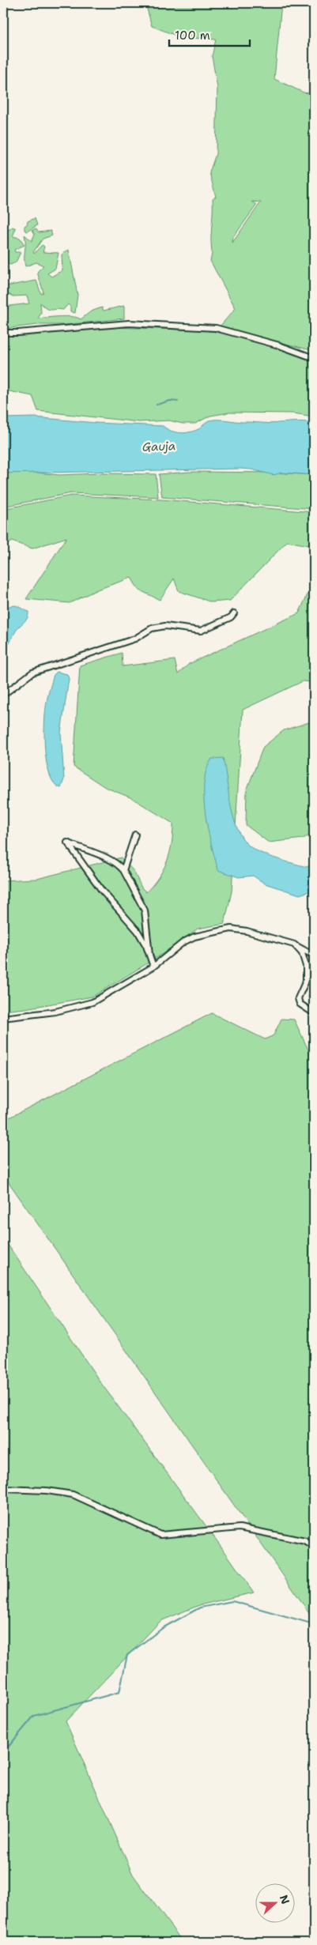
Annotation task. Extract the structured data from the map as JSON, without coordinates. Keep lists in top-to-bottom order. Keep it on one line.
{"water":["Gauja"],"scale_bar":"100 m","north":"right"}
